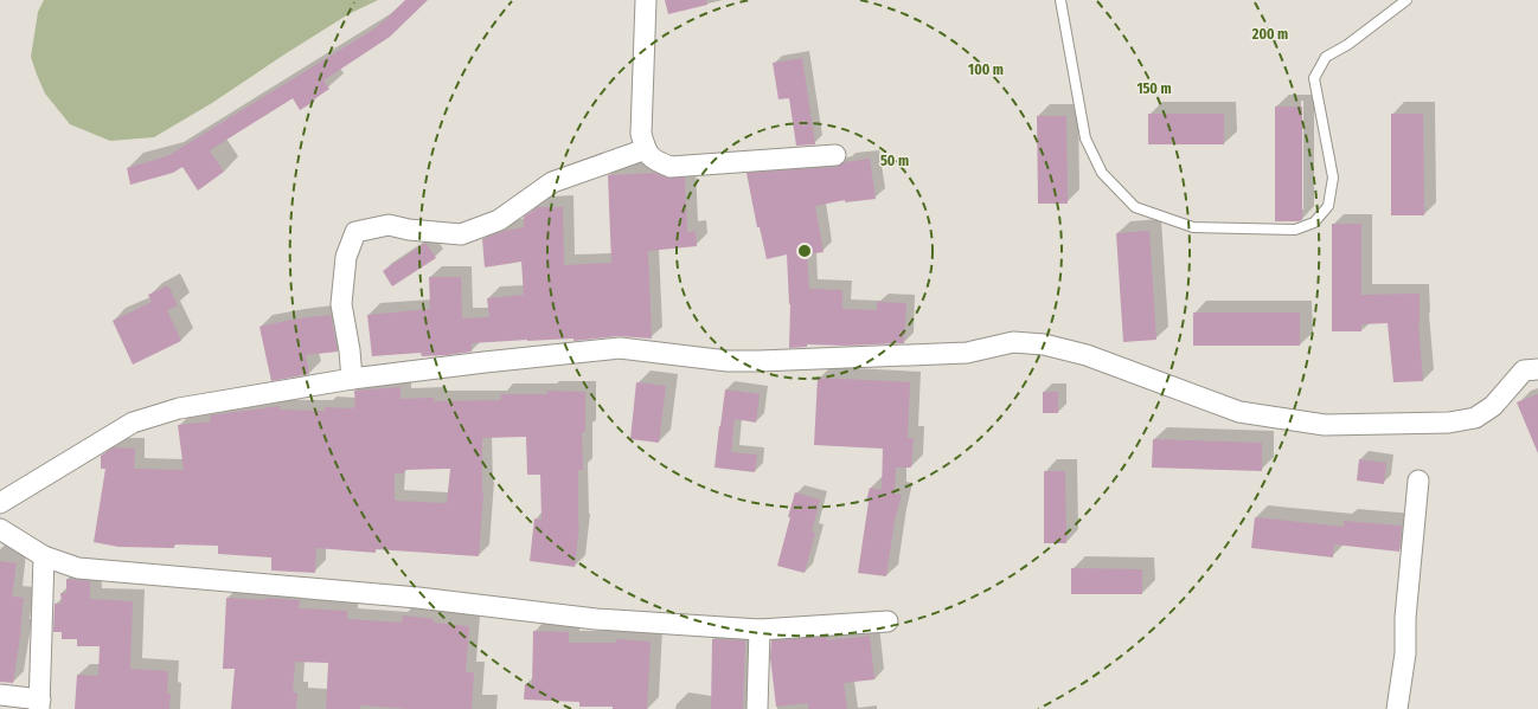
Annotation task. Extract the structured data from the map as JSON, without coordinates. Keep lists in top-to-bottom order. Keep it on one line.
{"rings":["200 m","100 m","150 m","50 m"]}
